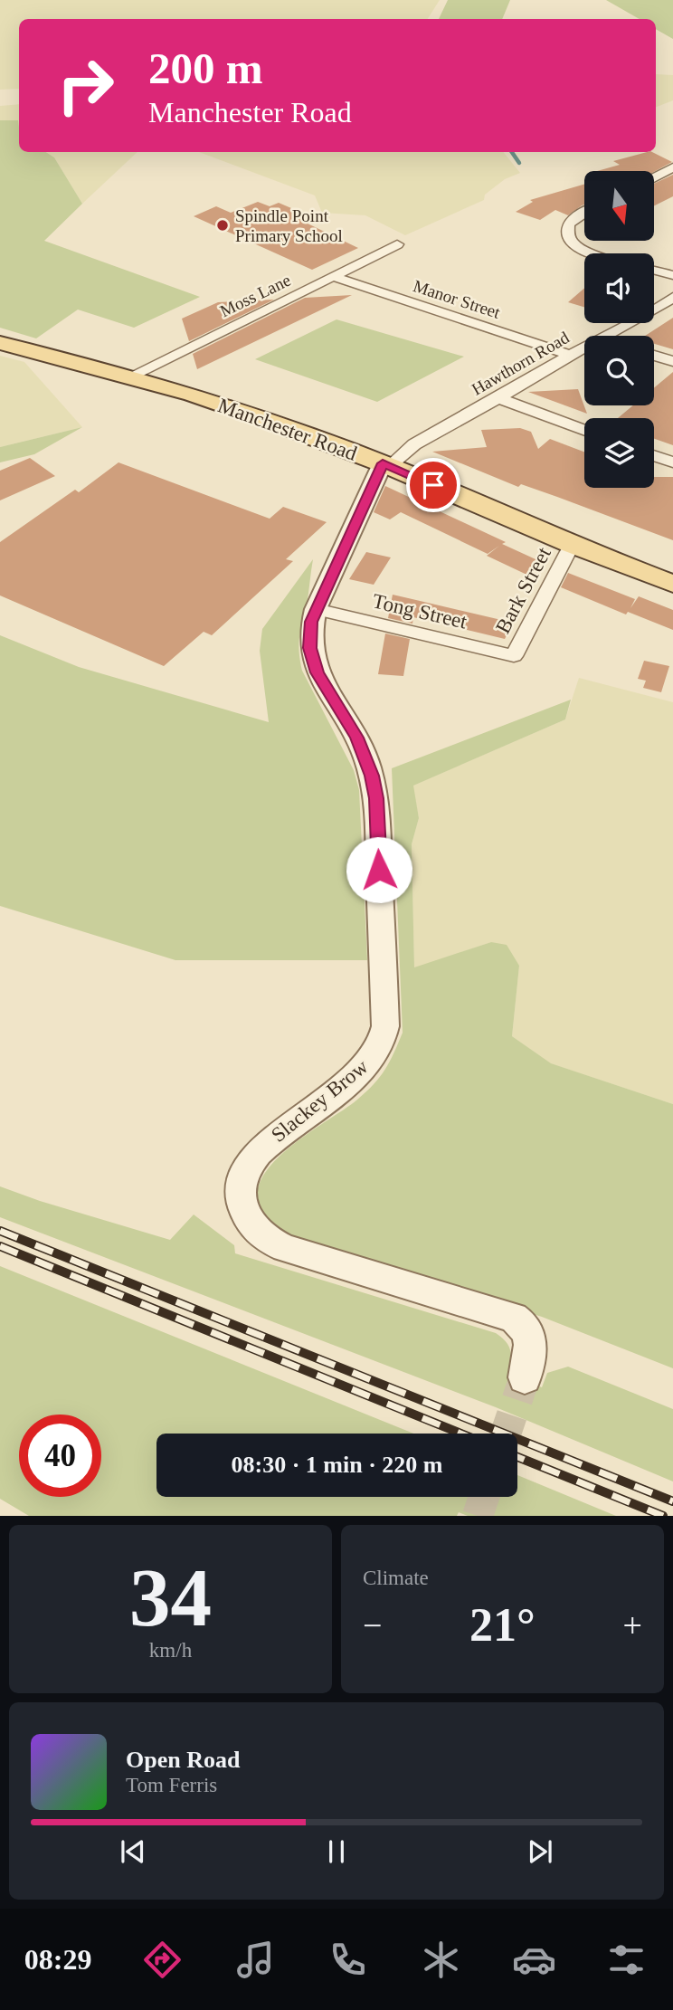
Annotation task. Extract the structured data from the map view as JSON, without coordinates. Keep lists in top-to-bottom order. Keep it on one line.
{"streets":{"main road":["Manchester Road"],"street":["Moss Lane","Manor Street","Hawthorn Road","Bark Street","Tong Street","Slackey Brow"]},"crossings":[["Moss Lane","Manor Street"],["Moss Lane","Manchester Road"],["Manor Street","Hawthorn Road"],["Hawthorn Road","Manchester Road"],["Hawthorn Road","Slackey Brow"],["Manchester Road","Bark Street"],["Manchester Road","Slackey Brow"],["Bark Street","Tong Street"],["Tong Street","Slackey Brow"]],"places":["Spindle Point Primary School"],"north":"bottom","page":{"turn":["200 m","Manchester Road"],"limit":"40","trip":"08:30 · 1 min · 220 m","tile":[["34","km/h"],"Climate"],"heat":["−","21°","+"],"song":["Open Road","Tom Ferris"],"tabs":"08:29"}}
